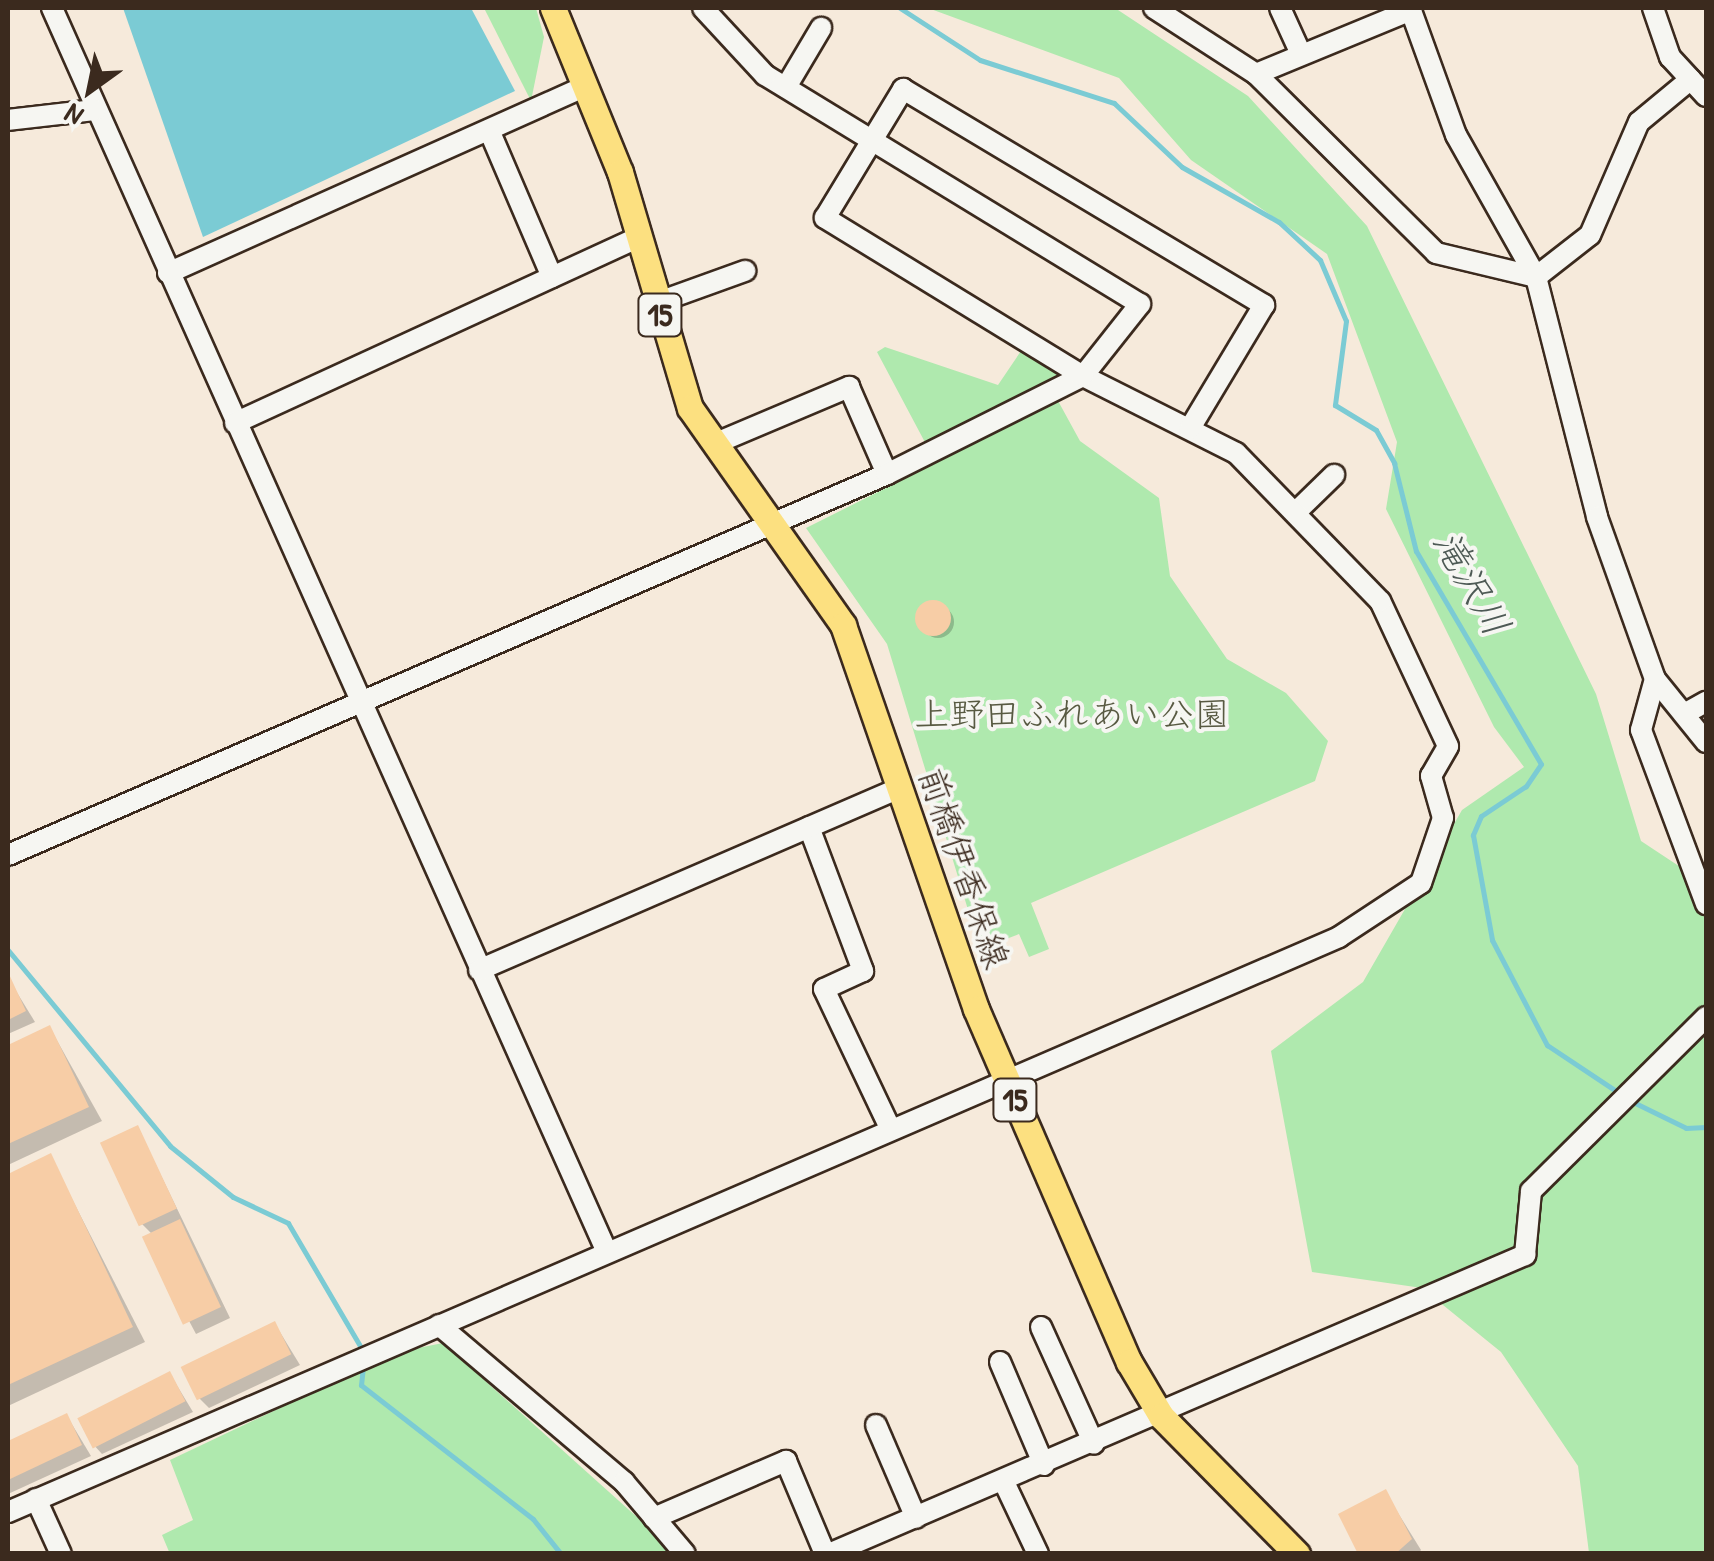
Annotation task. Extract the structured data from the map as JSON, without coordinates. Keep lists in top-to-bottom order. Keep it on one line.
{"streets":{"main road":["15","前橋伊香保線"]},"water":["滝沢川"],"parks":["上野田ふれあい公園"],"north":"bottom left"}
